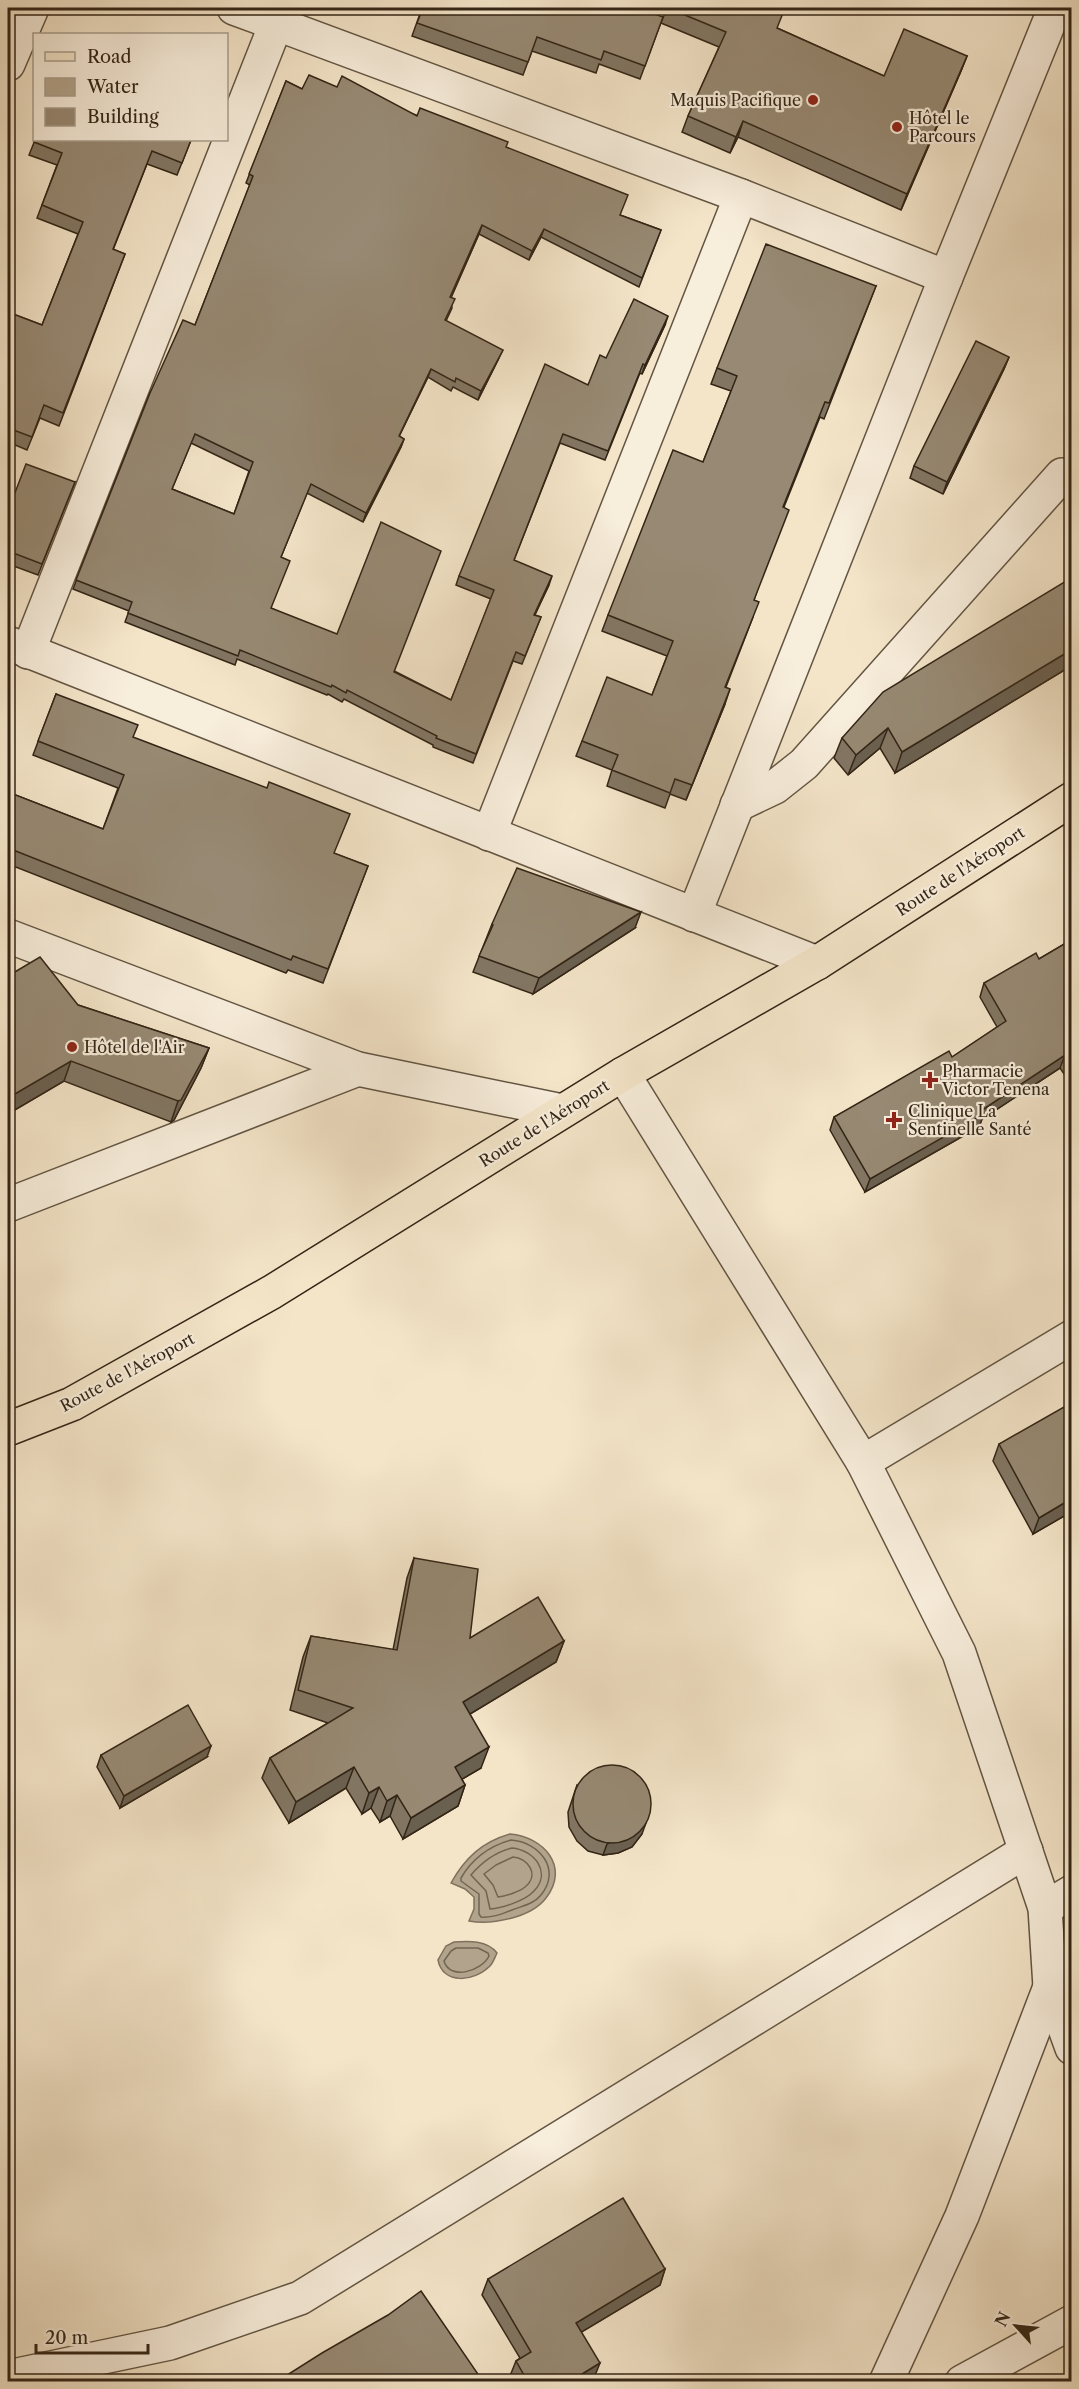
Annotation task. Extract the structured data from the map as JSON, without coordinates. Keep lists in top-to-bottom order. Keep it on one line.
{"streets":{"main road":["Route de l'Aéroport"]},"places":{"other":["Maquis Pacifique","Hôtel le Parcours","Hôtel de l'Air"],"health":["Pharmacie Victor Tenena","Clinique La Sentinelle Santé"]},"legend":["Road","Water","Building"],"scale_bar":"20 m","north":"top left"}
